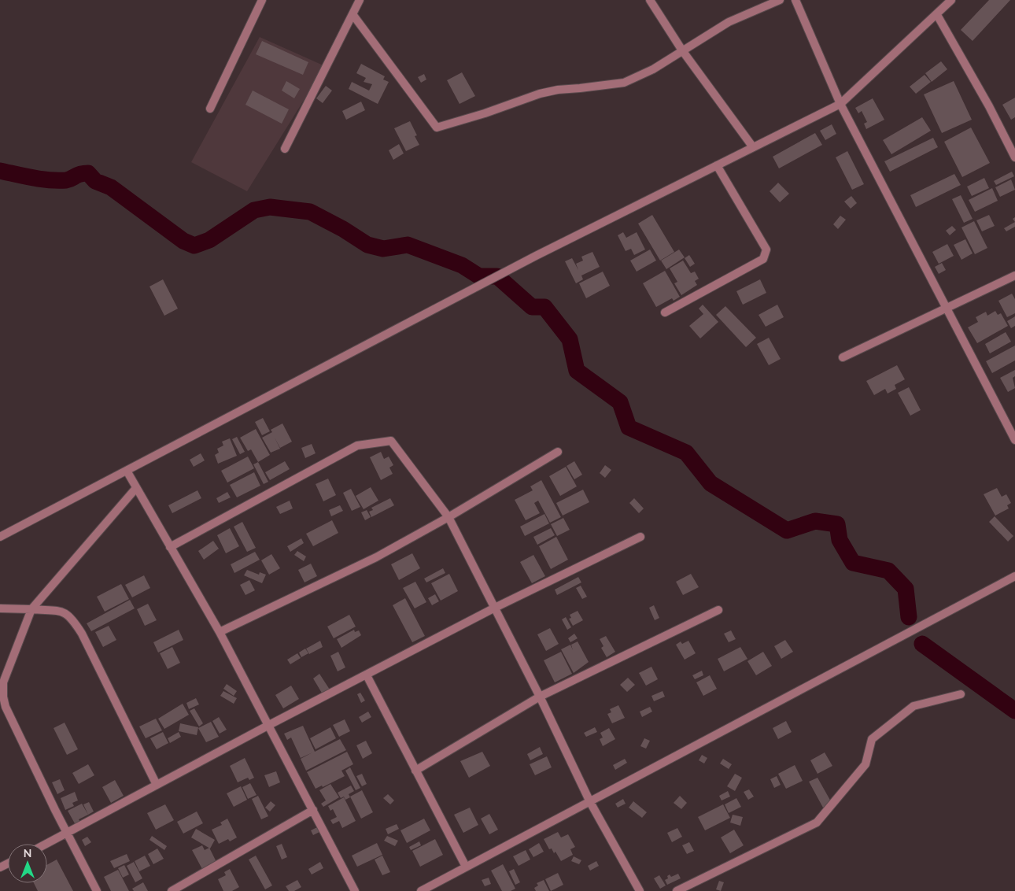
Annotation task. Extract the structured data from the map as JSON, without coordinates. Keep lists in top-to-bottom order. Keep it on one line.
{"north":"top"}
